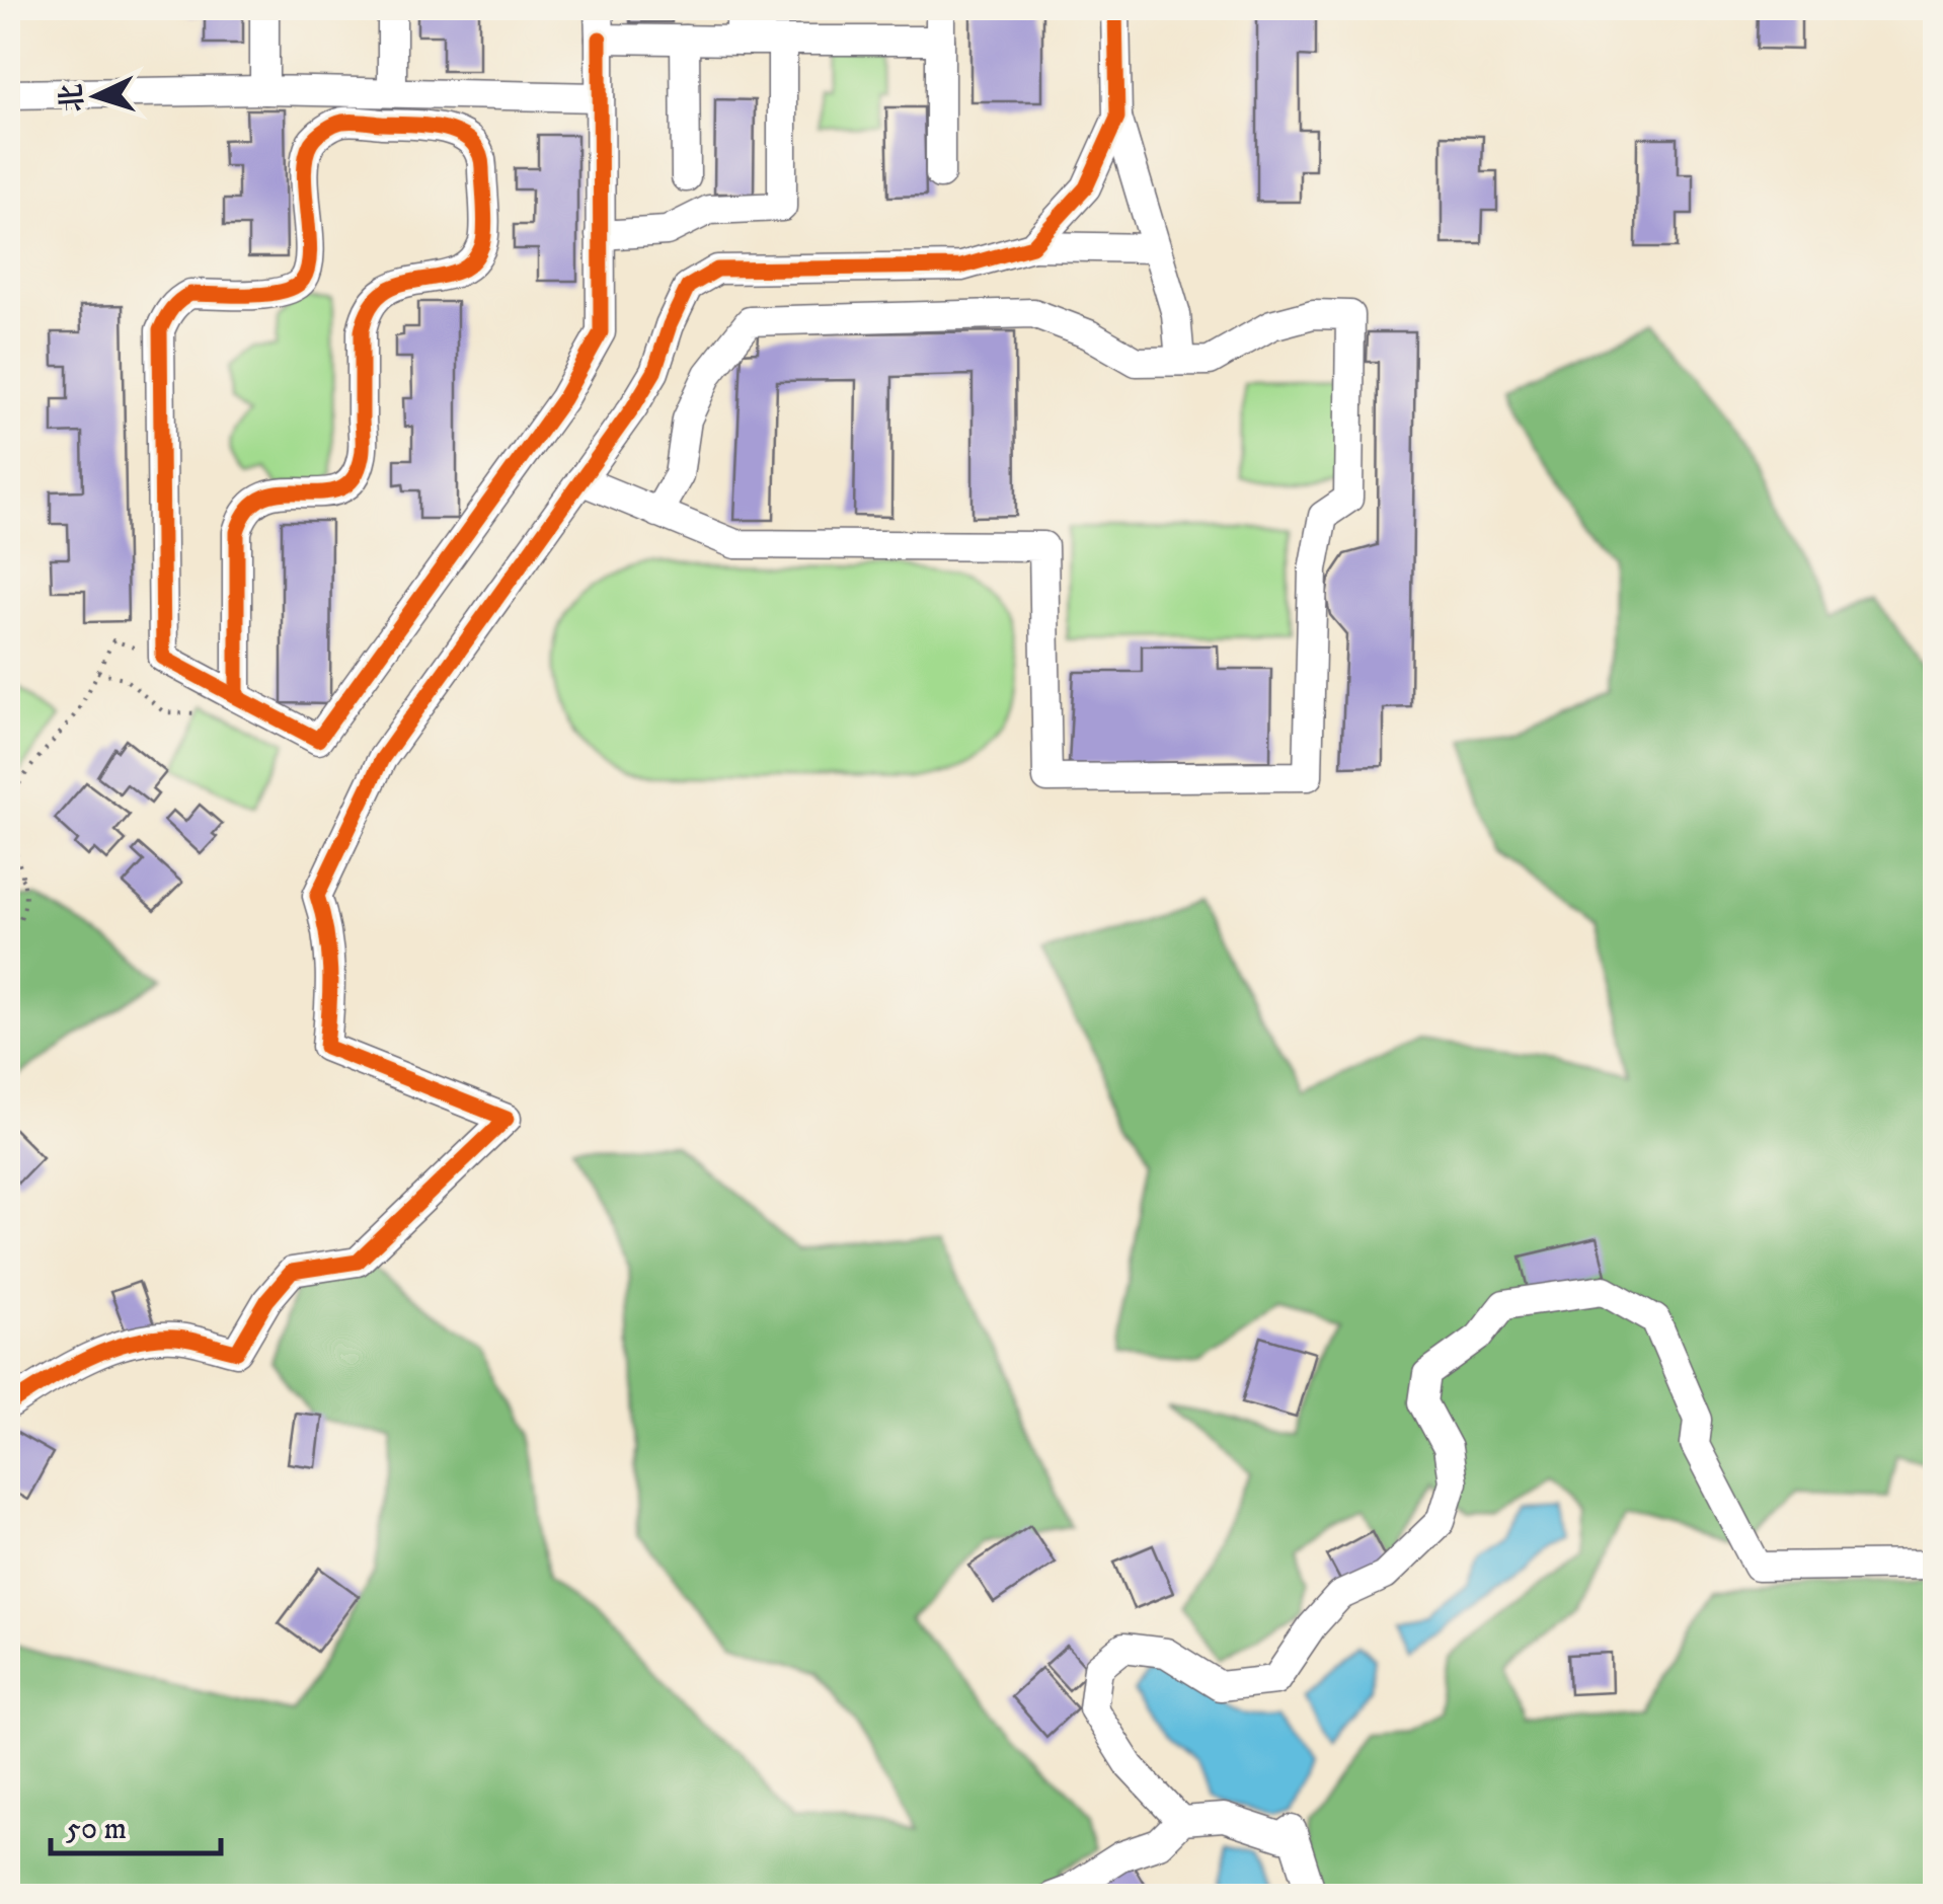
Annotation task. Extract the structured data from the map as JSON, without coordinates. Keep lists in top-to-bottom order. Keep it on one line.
{"scale_bar":"50 m","north":"left"}
